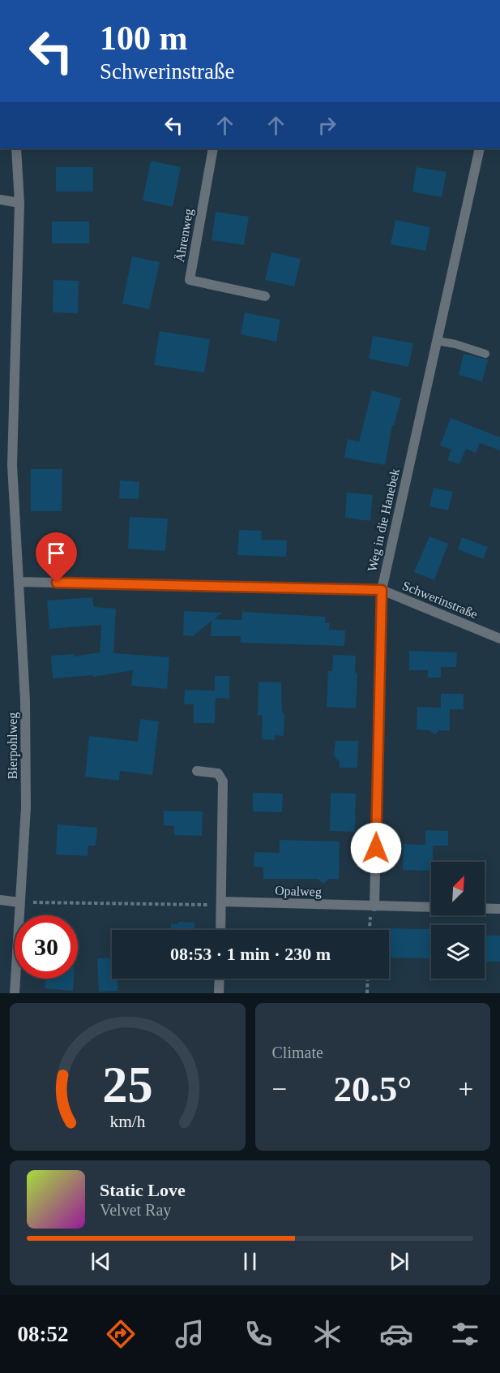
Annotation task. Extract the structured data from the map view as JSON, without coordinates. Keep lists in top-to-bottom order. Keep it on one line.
{"streets":{"street":["Ährenweg","Weg in die Hanebek","Schwerinstraße","Bierpohlweg","Opalweg"]},"crossings":[["Weg in die Hanebek","Schwerinstraße"],["Weg in die Hanebek","Opalweg"],["Schwerinstraße","Bierpohlweg"]],"north":"top right","page":{"turn":["100 m","Schwerinstraße"],"limit":"30","trip":"08:53 · 1 min · 230 m","tile":"Climate","heat":["−","20.5°","+"],"song":["Static Love","Velvet Ray"],"tabs":"08:52","gauge":["25","km/h"]}}
